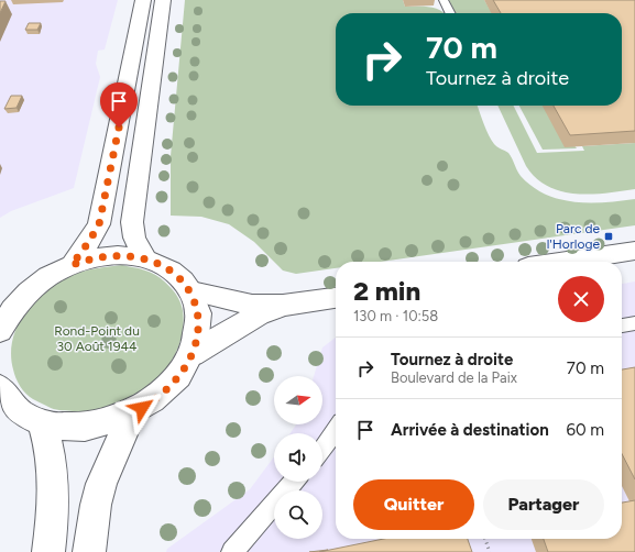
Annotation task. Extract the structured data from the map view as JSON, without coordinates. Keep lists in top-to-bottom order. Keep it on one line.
{"parks":["Rond-Point du 30 Août 1944"],"places":{"transit":["Parc de l'Horloge"]},"north":"right","page":{"turn":["70 m","Tournez à droite"],"heading":["2 min","130 m · 10:58"],"list":[{"name":"Tournez à droite","note":"Boulevard de la Paix","value":"70 m"},{"name":"Arrivée à destination","value":"60 m"}],"buttons":["Quitter","Partager"]}}
